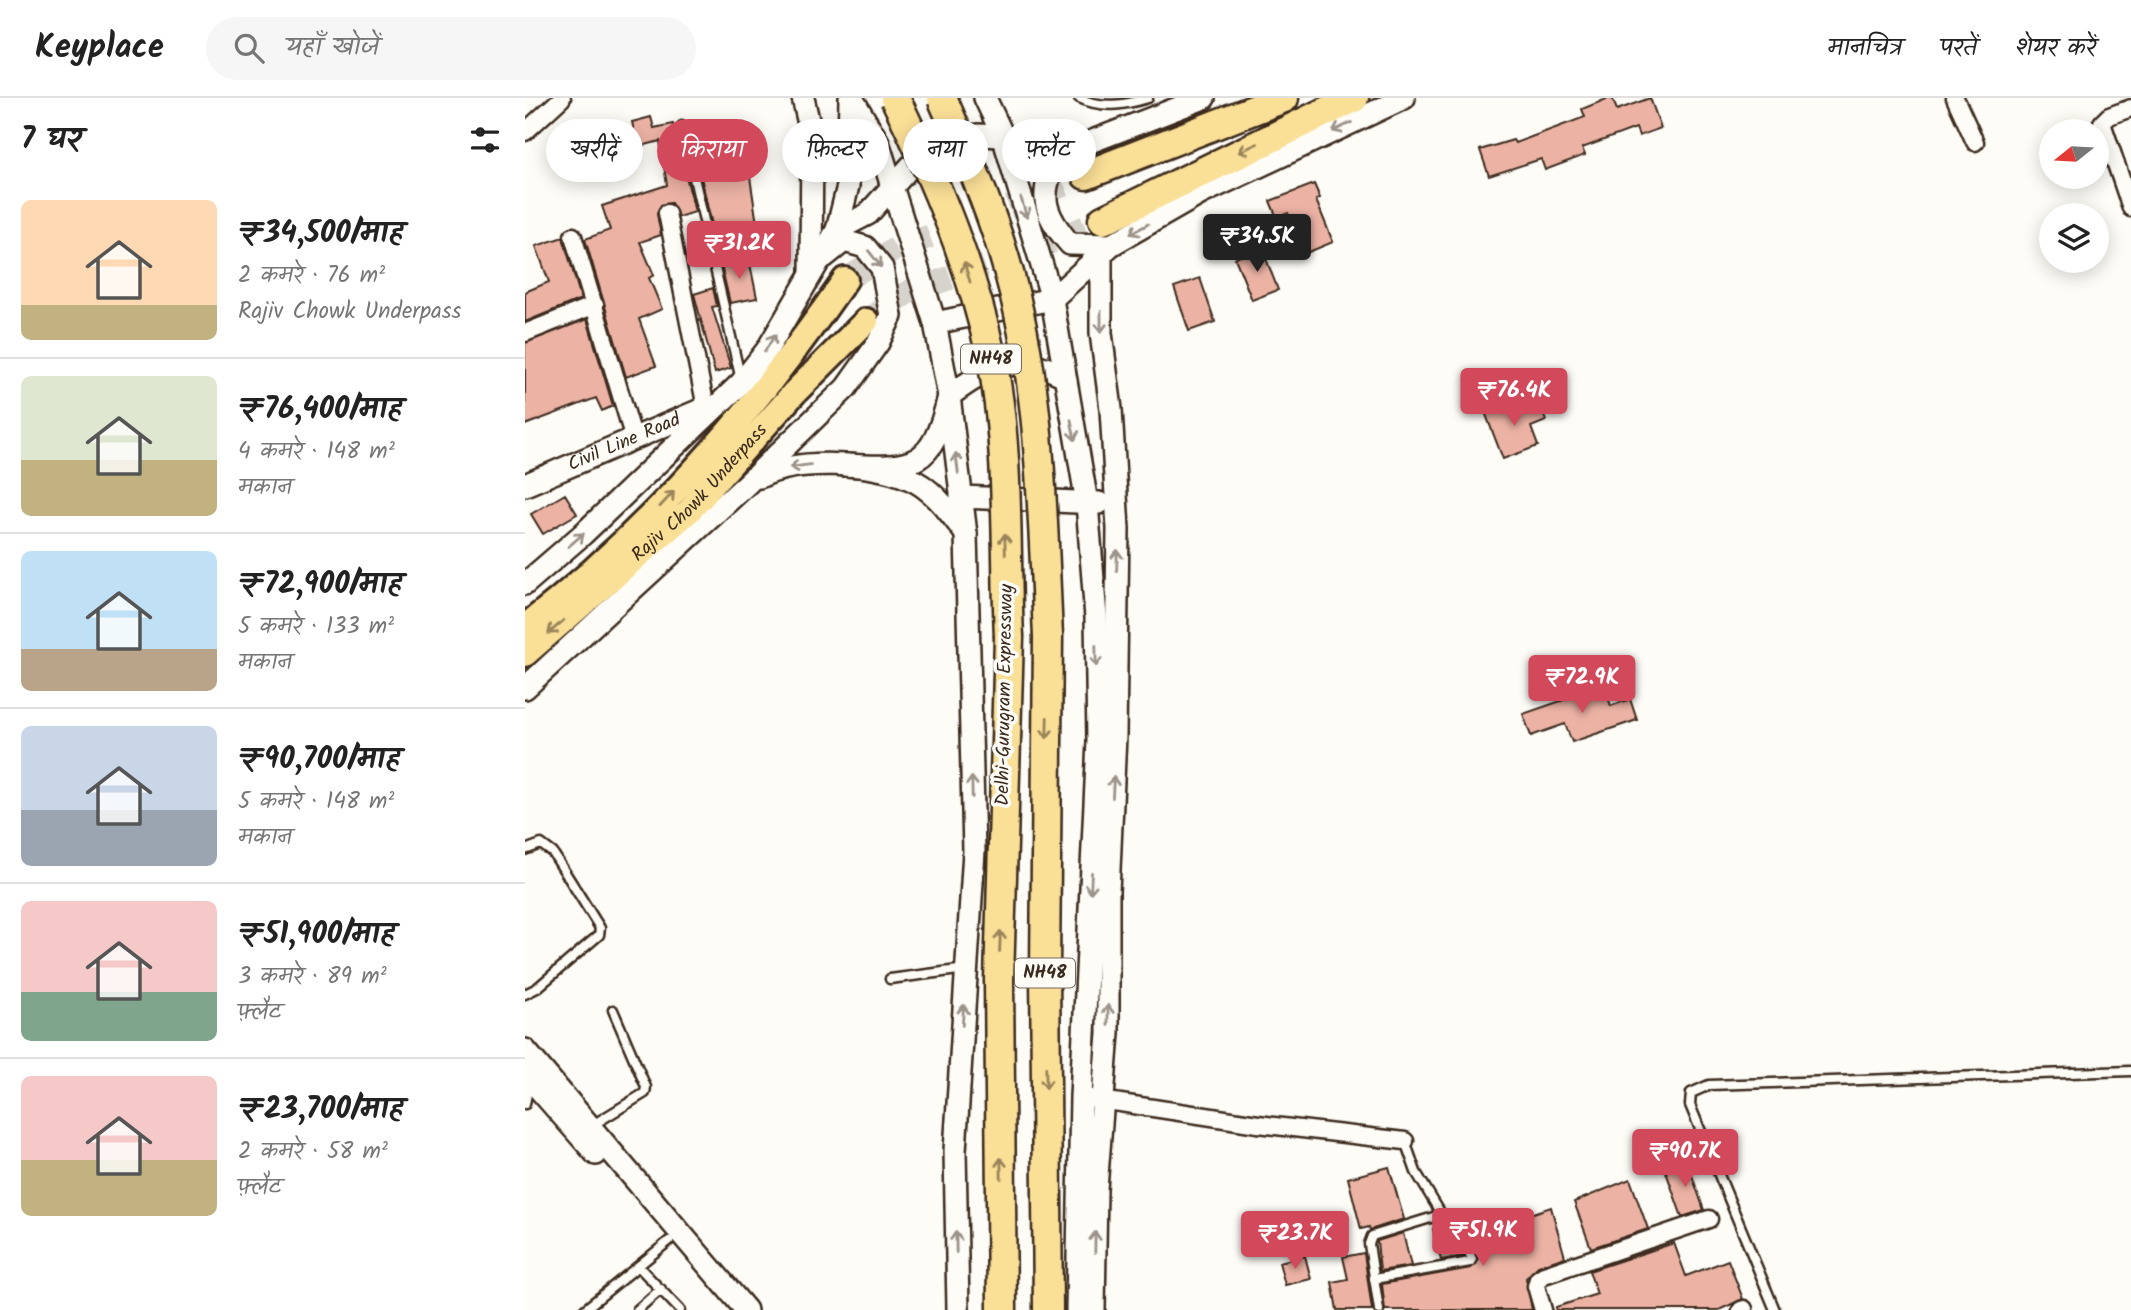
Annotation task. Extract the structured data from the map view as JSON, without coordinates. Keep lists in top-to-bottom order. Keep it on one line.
{"streets":{"highway":["NH48","Delhi-Gurugram Expressway"],"main road":["Civil Line Road","Rajiv Chowk Underpass"]},"north":"left","page":{"header":"Keyplace","search":"यहाँ खोजें","nav":["मानचित्र","परतें","शेयर करें"],"heading":"7 घर","chip":["खरीदें","किराया","फ़िल्टर","नया","फ़्लैट"],"list":[{"name":"₹34,500/माह","note":"2 कमरे · 76 m² · Rajiv Chowk Underpass"},{"name":"₹76,400/माह","note":"4 कमरे · 148 m² · मकान"},{"name":"₹72,900/माह","note":"5 कमरे · 133 m² · मकान"},{"name":"₹90,700/माह","note":"5 कमरे · 148 m² · मकान"},{"name":"₹51,900/माह","note":"3 कमरे · 89 m² · फ़्लैट"},{"name":"₹23,700/माह","note":"2 कमरे · 58 m² · फ़्लैट"}],"price":["₹34.5K","₹31.2K","₹76.4K","₹72.9K","₹90.7K","₹51.9K","₹23.7K"]}}
